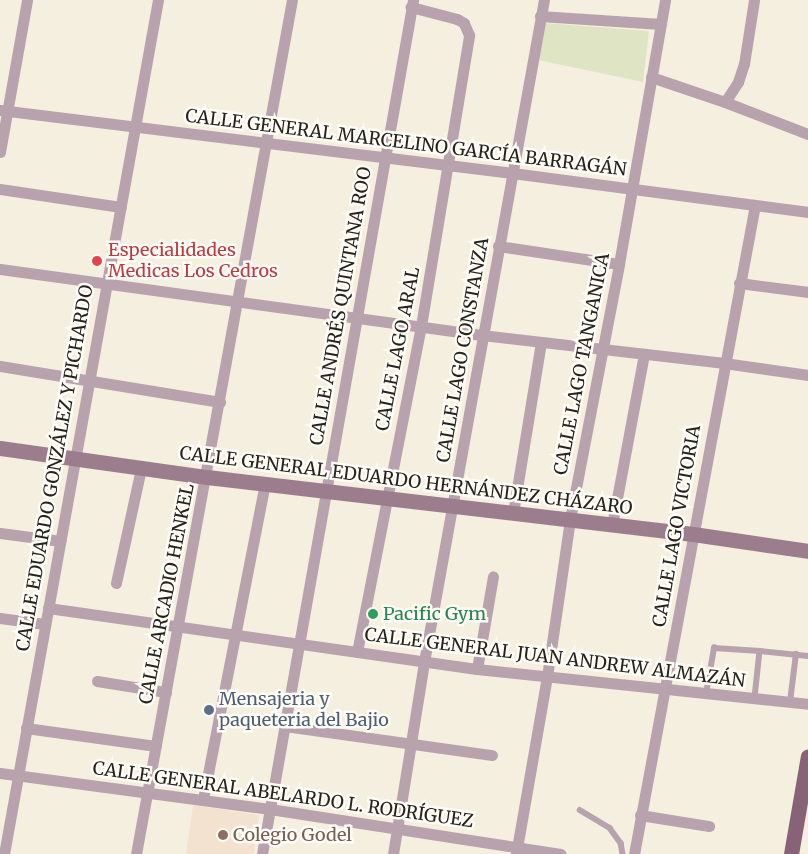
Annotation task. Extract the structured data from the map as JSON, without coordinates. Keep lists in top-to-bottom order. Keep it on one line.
{"streets":{"main road":["CALLE GENERAL EDUARDO HERNÁNDEZ CHÁZARO"],"street":["CALLE GENERAL MARCELINO GARCÍA BARRAGÁN","CALLE ANDRÉS QUINTANA ROO","CALLE LAGO ARAL","CALLE LAGO CONSTANZA","CALLE LAGO TANGANICA","CALLE EDUARDO GONZÁLEZ Y PICHARDO","CALLE LAGO VICTORIA","CALLE ARCADIO HENKEL","CALLE GENERAL JUAN ANDREW ALMAZÁN","CALLE GENERAL ABELARDO L. RODRÍGUEZ"]},"crossings":[["CALLE GENERAL MARCELINO GARCÍA BARRAGÁN","CALLE ANDRÉS QUINTANA ROO"],["CALLE GENERAL MARCELINO GARCÍA BARRAGÁN","CALLE LAGO ARAL"],["CALLE GENERAL MARCELINO GARCÍA BARRAGÁN","CALLE LAGO CONSTANZA"],["CALLE GENERAL MARCELINO GARCÍA BARRAGÁN","CALLE LAGO TANGANICA"],["CALLE GENERAL MARCELINO GARCÍA BARRAGÁN","CALLE EDUARDO GONZÁLEZ Y PICHARDO"],["CALLE GENERAL MARCELINO GARCÍA BARRAGÁN","CALLE LAGO VICTORIA"],["CALLE GENERAL MARCELINO GARCÍA BARRAGÁN","CALLE ARCADIO HENKEL"],["CALLE ANDRÉS QUINTANA ROO","CALLE LAGO ARAL"],["CALLE ANDRÉS QUINTANA ROO","CALLE GENERAL EDUARDO HERNÁNDEZ CHÁZARO"],["CALLE ANDRÉS QUINTANA ROO","CALLE GENERAL JUAN ANDREW ALMAZÁN"],["CALLE ANDRÉS QUINTANA ROO","CALLE GENERAL ABELARDO L. RODRÍGUEZ"],["CALLE LAGO ARAL","CALLE GENERAL EDUARDO HERNÁNDEZ CHÁZARO"],["CALLE LAGO ARAL","CALLE GENERAL JUAN ANDREW ALMAZÁN"],["CALLE LAGO CONSTANZA","CALLE GENERAL EDUARDO HERNÁNDEZ CHÁZARO"],["CALLE LAGO CONSTANZA","CALLE GENERAL JUAN ANDREW ALMAZÁN"],["CALLE LAGO CONSTANZA","CALLE GENERAL ABELARDO L. RODRÍGUEZ"],["CALLE LAGO TANGANICA","CALLE GENERAL EDUARDO HERNÁNDEZ CHÁZARO"],["CALLE LAGO TANGANICA","CALLE GENERAL JUAN ANDREW ALMAZÁN"],["CALLE LAGO TANGANICA","CALLE GENERAL ABELARDO L. RODRÍGUEZ"],["CALLE EDUARDO GONZÁLEZ Y PICHARDO","CALLE GENERAL EDUARDO HERNÁNDEZ CHÁZARO"],["CALLE EDUARDO GONZÁLEZ Y PICHARDO","CALLE GENERAL JUAN ANDREW ALMAZÁN"],["CALLE EDUARDO GONZÁLEZ Y PICHARDO","CALLE GENERAL ABELARDO L. RODRÍGUEZ"],["CALLE GENERAL EDUARDO HERNÁNDEZ CHÁZARO","CALLE LAGO VICTORIA"],["CALLE GENERAL EDUARDO HERNÁNDEZ CHÁZARO","CALLE ARCADIO HENKEL"],["CALLE LAGO VICTORIA","CALLE GENERAL JUAN ANDREW ALMAZÁN"],["CALLE ARCADIO HENKEL","CALLE GENERAL JUAN ANDREW ALMAZÁN"],["CALLE ARCADIO HENKEL","CALLE GENERAL ABELARDO L. RODRÍGUEZ"]],"places":["Especialidades Medicas Los Cedros","Pacific Gym","Mensajeria y paqueteria del Bajio","Colegio Godel"]}
